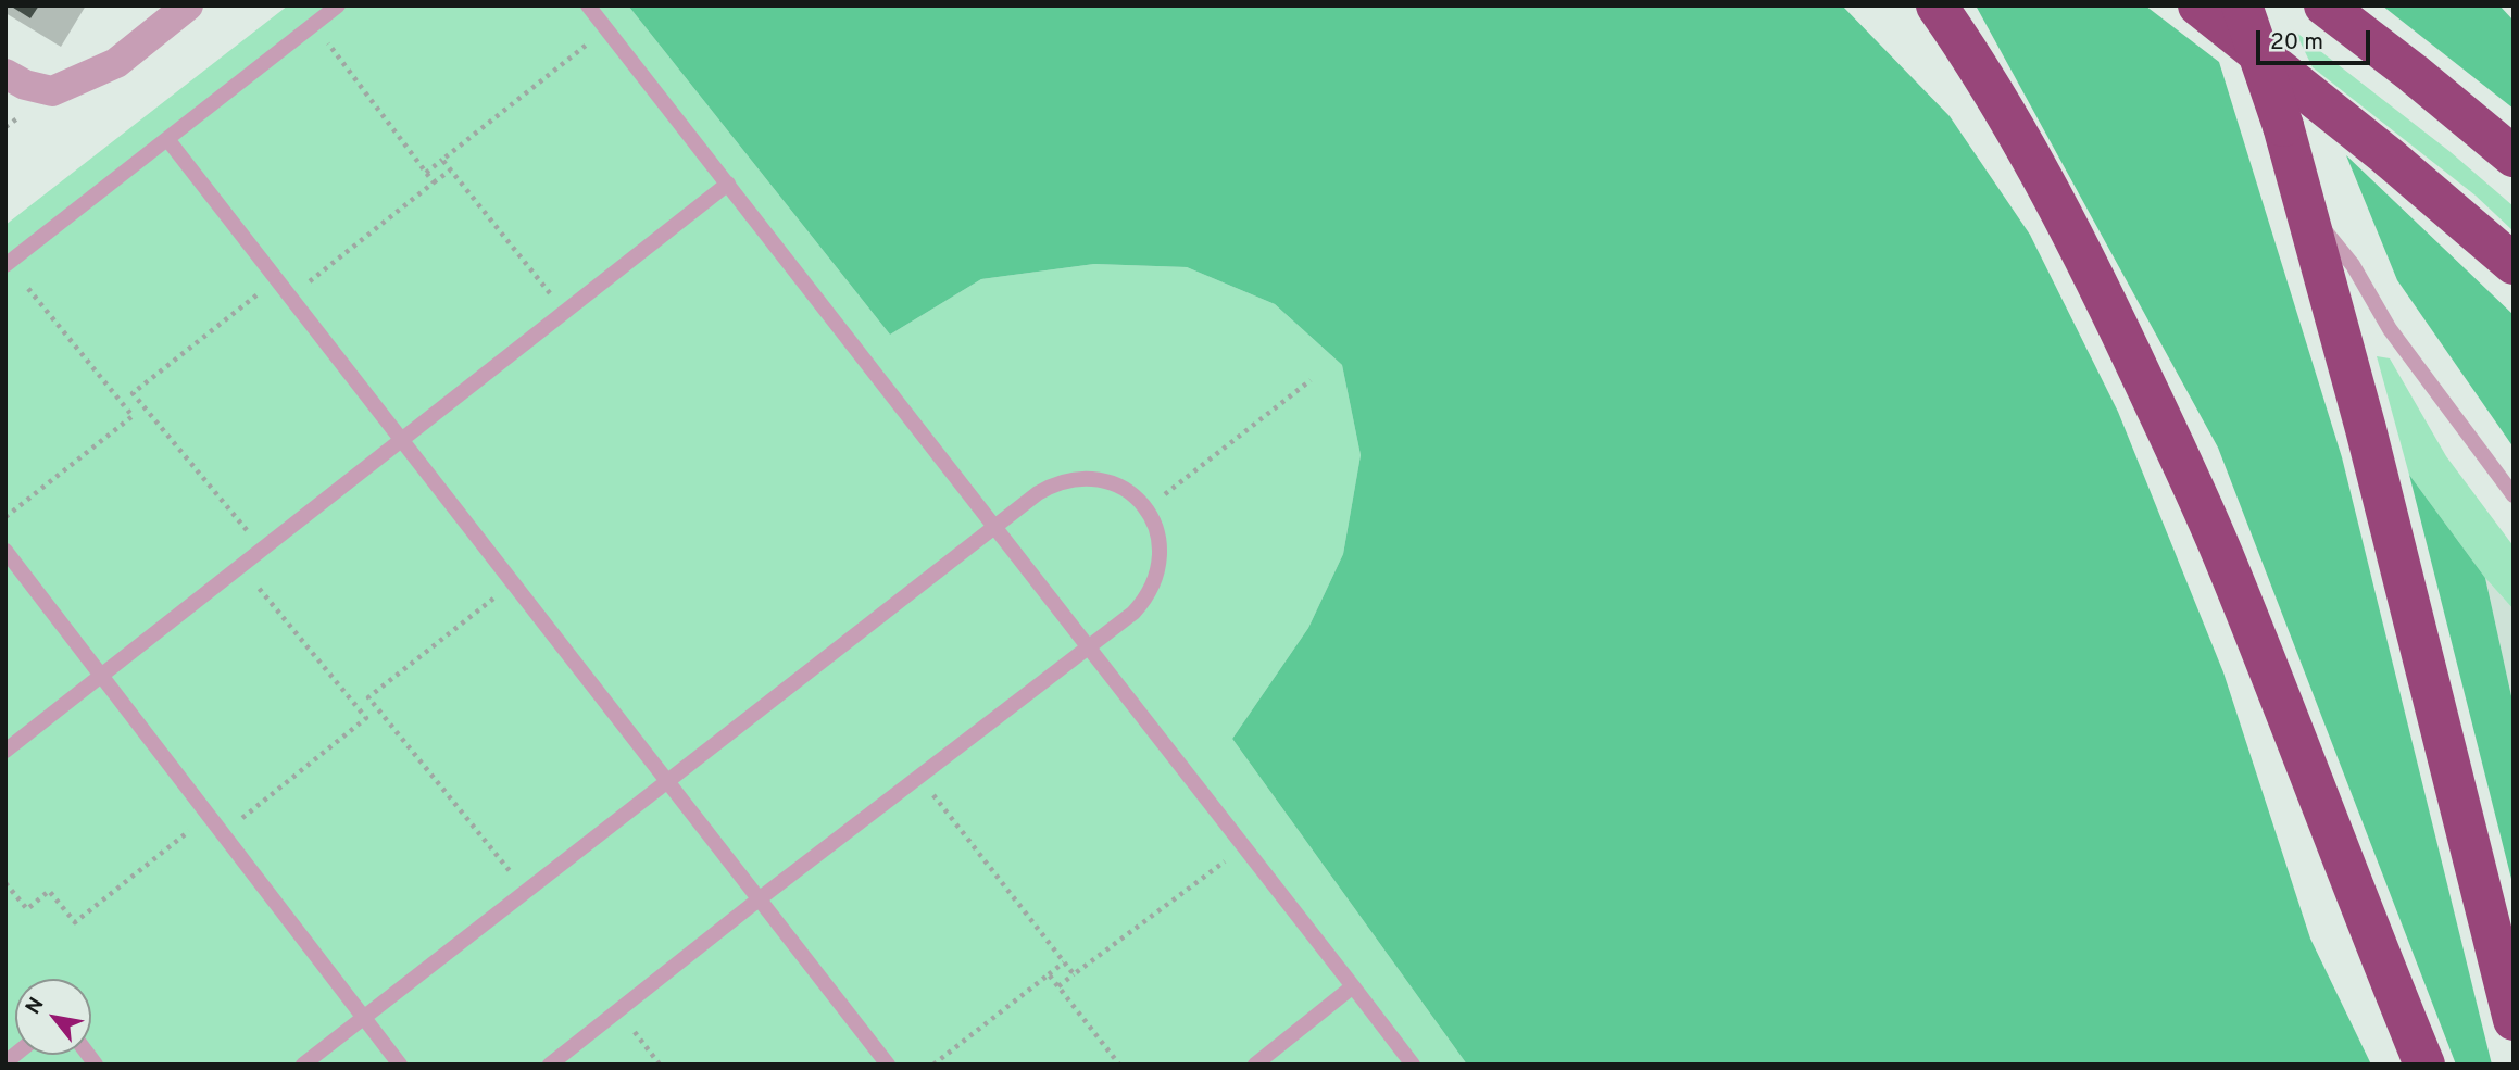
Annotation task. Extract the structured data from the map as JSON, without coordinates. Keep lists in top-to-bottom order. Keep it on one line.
{"scale_bar":"20 m","north":"top left"}
